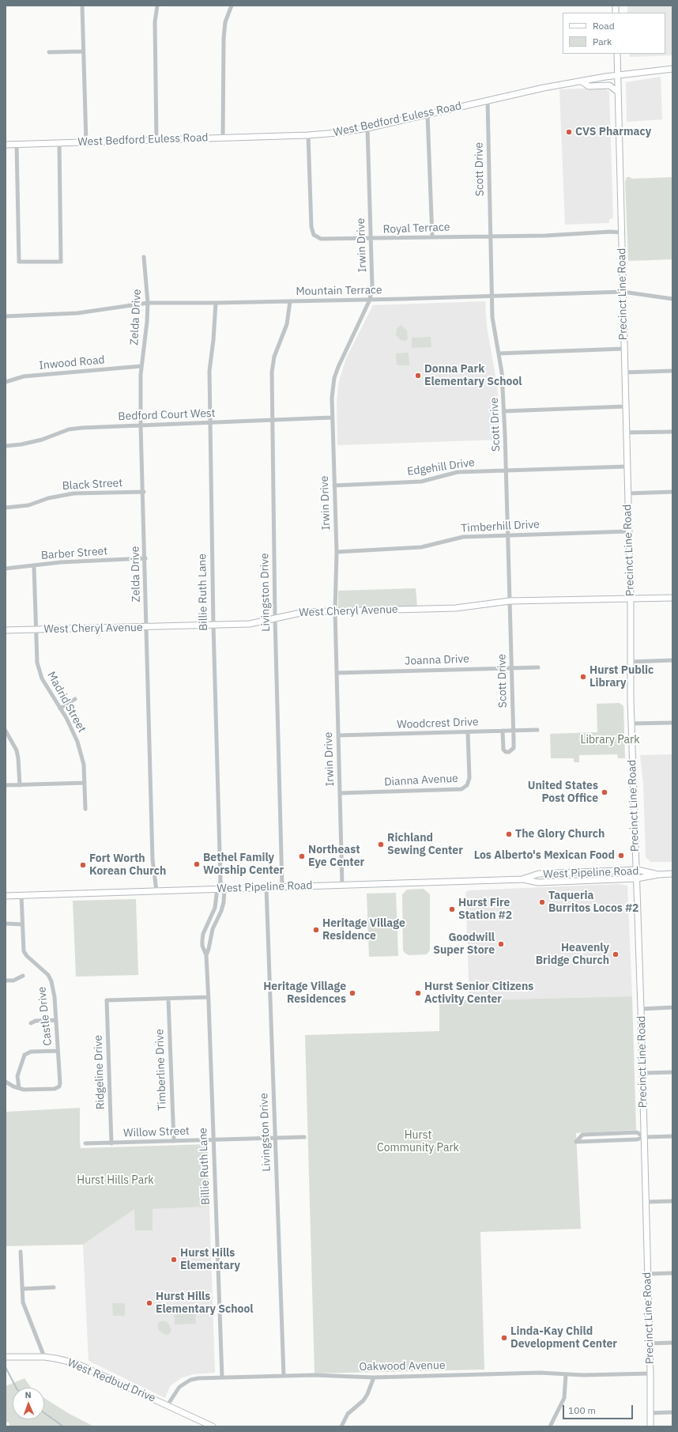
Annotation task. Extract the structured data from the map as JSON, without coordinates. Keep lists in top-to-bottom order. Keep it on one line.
{"streets":{"main road":["West Bedford Euless Road","Precinct Line Road","West Cheryl Avenue","West Pipeline Road","West Redbud Drive"],"street":["Scott Drive","Royal Terrace","Irwin Drive","Mountain Terrace","Zelda Drive","Inwood Road","Bedford Court West","Edgehill Drive","Black Street","Timberhill Drive","Barber Street","Billie Ruth Lane","Livingston Drive","Joanna Drive","Madrid Street","Woodcrest Drive","Dianna Avenue","Castle Drive","Timberline Drive","Ridgeline Drive","Willow Street","Oakwood Avenue"]},"crossings":[["West Bedford Euless Road","Scott Drive"],["West Bedford Euless Road","Royal Terrace"],["West Bedford Euless Road","Irwin Drive"],["West Bedford Euless Road","Precinct Line Road"],["Scott Drive","Royal Terrace"],["Scott Drive","Mountain Terrace"],["Scott Drive","Edgehill Drive"],["Scott Drive","Timberhill Drive"],["Scott Drive","West Cheryl Avenue"],["Scott Drive","Joanna Drive"],["Scott Drive","Woodcrest Drive"],["Royal Terrace","Irwin Drive"],["Royal Terrace","Precinct Line Road"],["Irwin Drive","Mountain Terrace"],["Irwin Drive","Bedford Court West"],["Irwin Drive","Edgehill Drive"],["Irwin Drive","Timberhill Drive"],["Irwin Drive","West Cheryl Avenue"],["Irwin Drive","Joanna Drive"],["Irwin Drive","Woodcrest Drive"],["Irwin Drive","Dianna Avenue"],["Irwin Drive","West Pipeline Road"],["Mountain Terrace","Precinct Line Road"],["Mountain Terrace","Zelda Drive"],["Mountain Terrace","Billie Ruth Lane"],["Mountain Terrace","Livingston Drive"],["Precinct Line Road","Edgehill Drive"],["Precinct Line Road","Timberhill Drive"],["Precinct Line Road","West Cheryl Avenue"],["Precinct Line Road","West Pipeline Road"],["Precinct Line Road","Oakwood Avenue"],["Zelda Drive","Inwood Road"],["Zelda Drive","Bedford Court West"],["Zelda Drive","Black Street"],["Zelda Drive","Barber Street"],["Zelda Drive","West Cheryl Avenue"],["Zelda Drive","West Pipeline Road"],["Bedford Court West","Billie Ruth Lane"],["Bedford Court West","Livingston Drive"],["Barber Street","Madrid Street"],["Billie Ruth Lane","West Cheryl Avenue"],["Billie Ruth Lane","West Pipeline Road"],["Billie Ruth Lane","Willow Street"],["Billie Ruth Lane","Oakwood Avenue"],["Livingston Drive","West Cheryl Avenue"],["Livingston Drive","West Pipeline Road"],["Livingston Drive","Willow Street"],["Livingston Drive","Oakwood Avenue"],["West Cheryl Avenue","Madrid Street"],["Woodcrest Drive","Dianna Avenue"],["West Pipeline Road","Castle Drive"],["Timberline Drive","Ridgeline Drive"],["Timberline Drive","Willow Street"],["Ridgeline Drive","Willow Street"],["Oakwood Avenue","West Redbud Drive"]],"parks":["Library Park","Hurst Community Park","Hurst Hills Park"],"places":["CVS Pharmacy","Donna Park Elementary School","Hurst Public Library","United States Post Office","The Glory Church","Richland Sewing Center","Los Alberto's Mexican Food","Northeast Eye Center","Bethel Family Worship Center","Fort Worth Korean Church","Taqueria Burritos Locos #2","Hurst Fire Station #2","Heritage Village Residence","Goodwill Super Store","Heavenly Bridge Church","Heritage Village Residences","Hurst Senior Citizens Activity Center","Hurst Hills Elementary","Hurst Hills Elementary School","Linda-Kay Child Development Center"],"legend":["Road","Park"],"scale_bar":"100 m","north":"top"}
